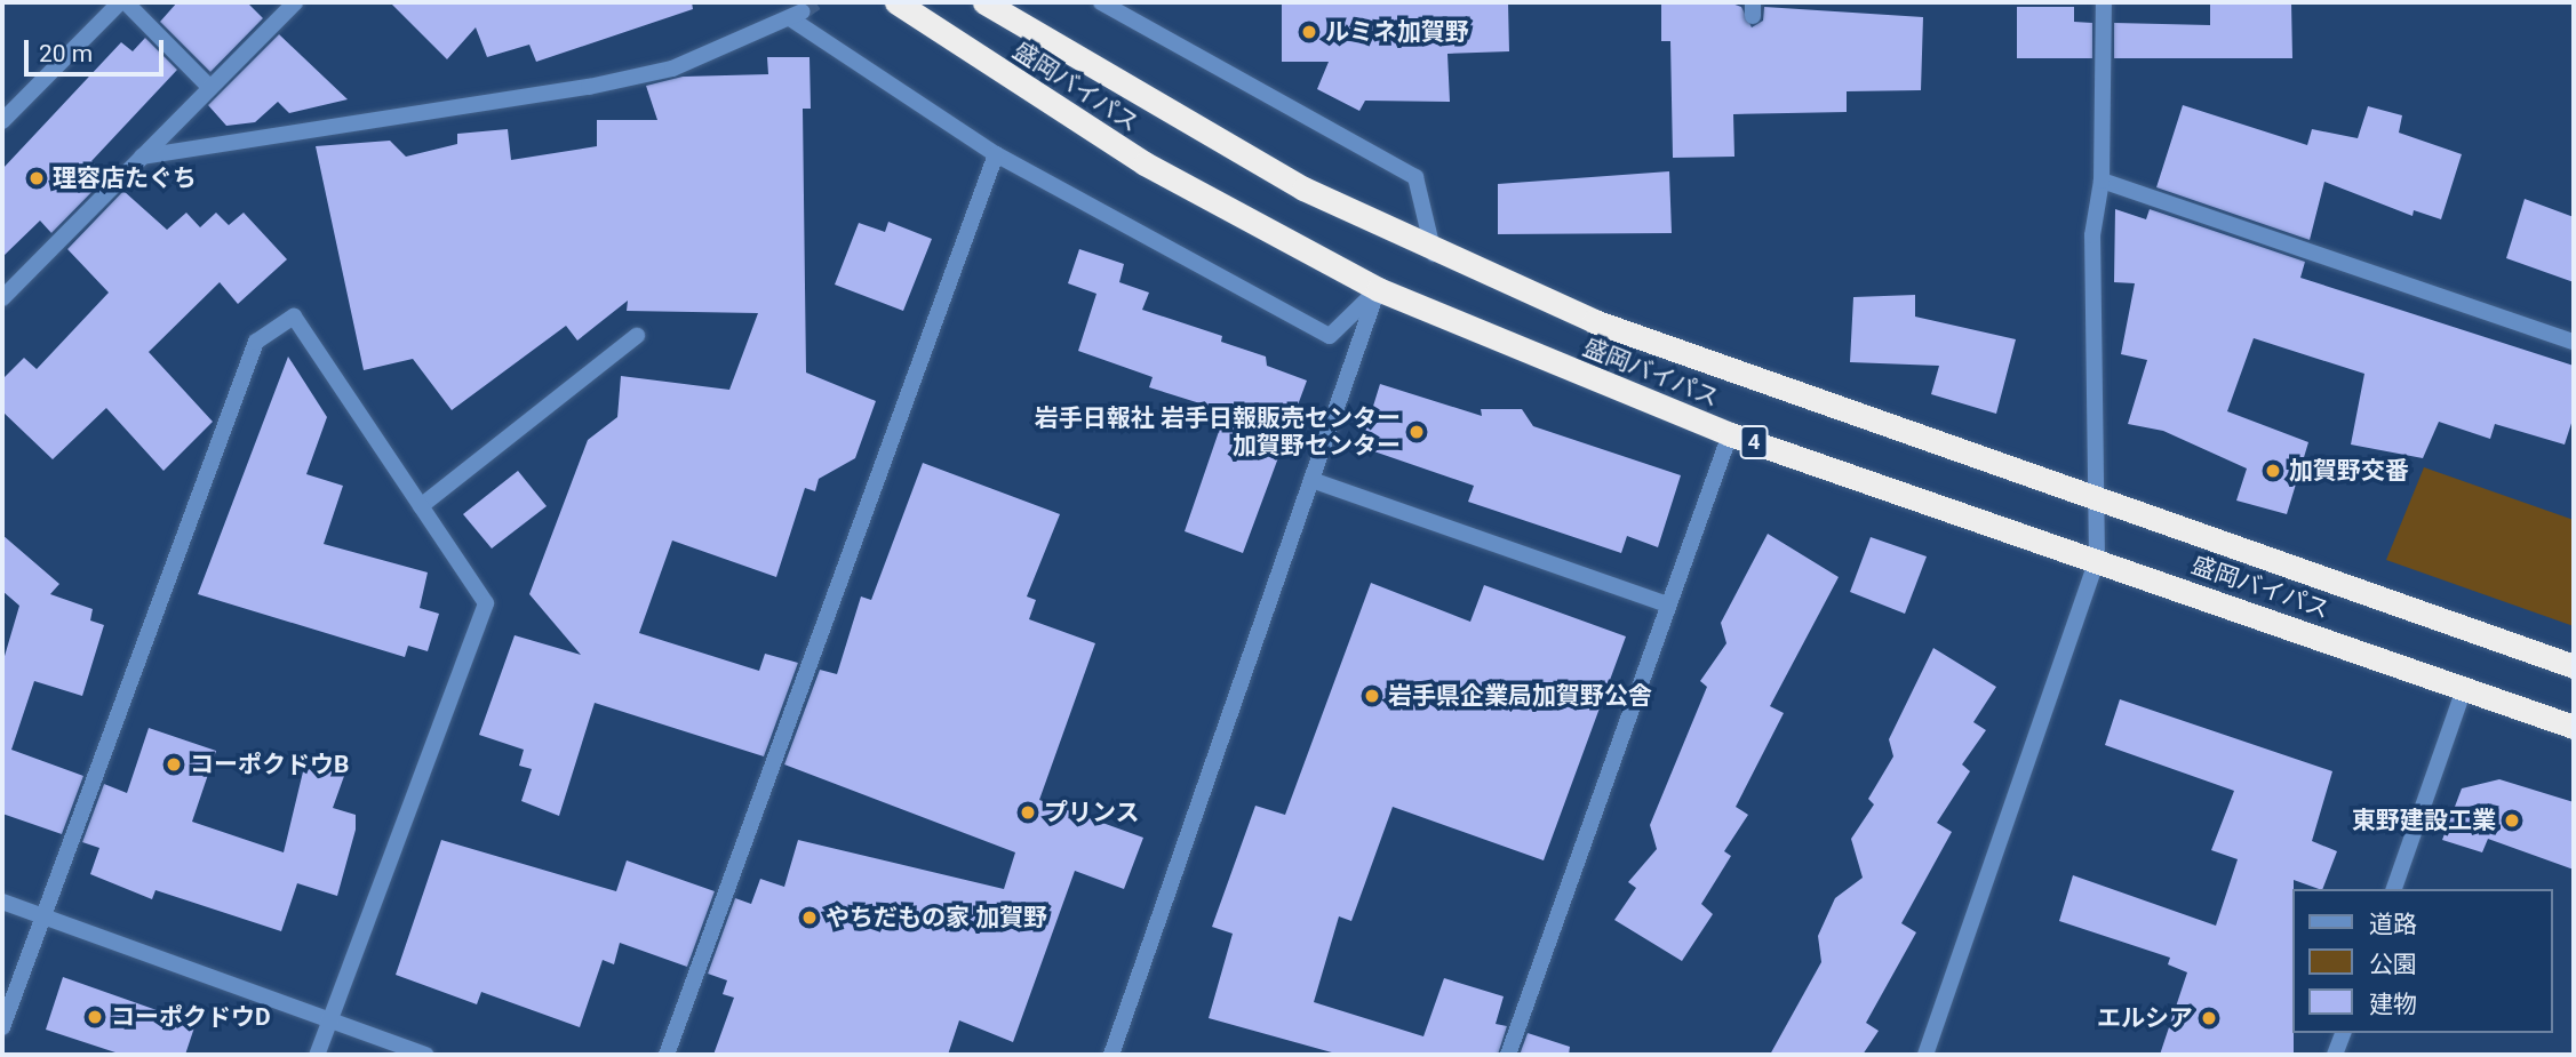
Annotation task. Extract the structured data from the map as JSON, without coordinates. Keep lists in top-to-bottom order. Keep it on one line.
{"streets":{"highway":["盛岡バイパス","4"]},"places":["ルミネ加賀野","理容店たぐち","岩手日報社 岩手日報販売センター 加賀野センター","加賀野交番","岩手県企業局加賀野公舎","コーポクドウB","プリンス","東野建設工業","やちだもの家 加賀野","コーポクドウD","エルシア"],"legend":["道路","公園","建物"],"scale_bar":"20 m"}
